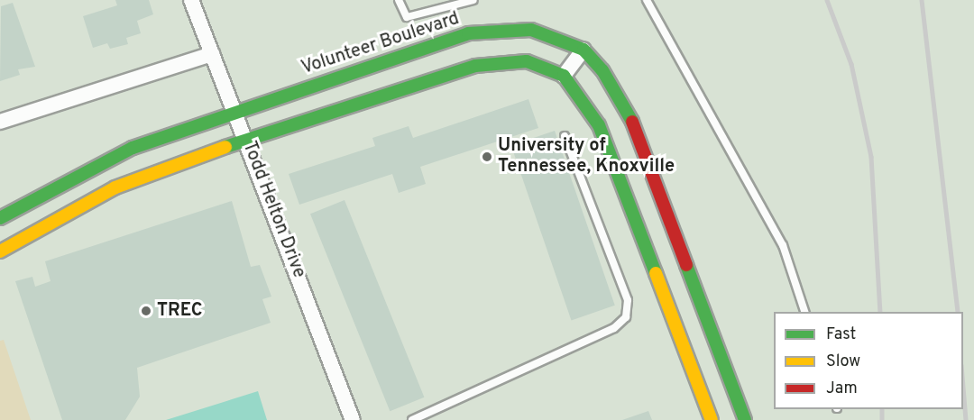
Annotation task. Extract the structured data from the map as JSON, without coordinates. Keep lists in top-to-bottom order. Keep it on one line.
{"streets":{"street":["Volunteer Boulevard","Todd Helton Drive"]},"crossings":[["Volunteer Boulevard","Todd Helton Drive"]],"places":["University of Tennessee, Knoxville","TREC"],"legend":["Fast","Slow","Jam"]}
